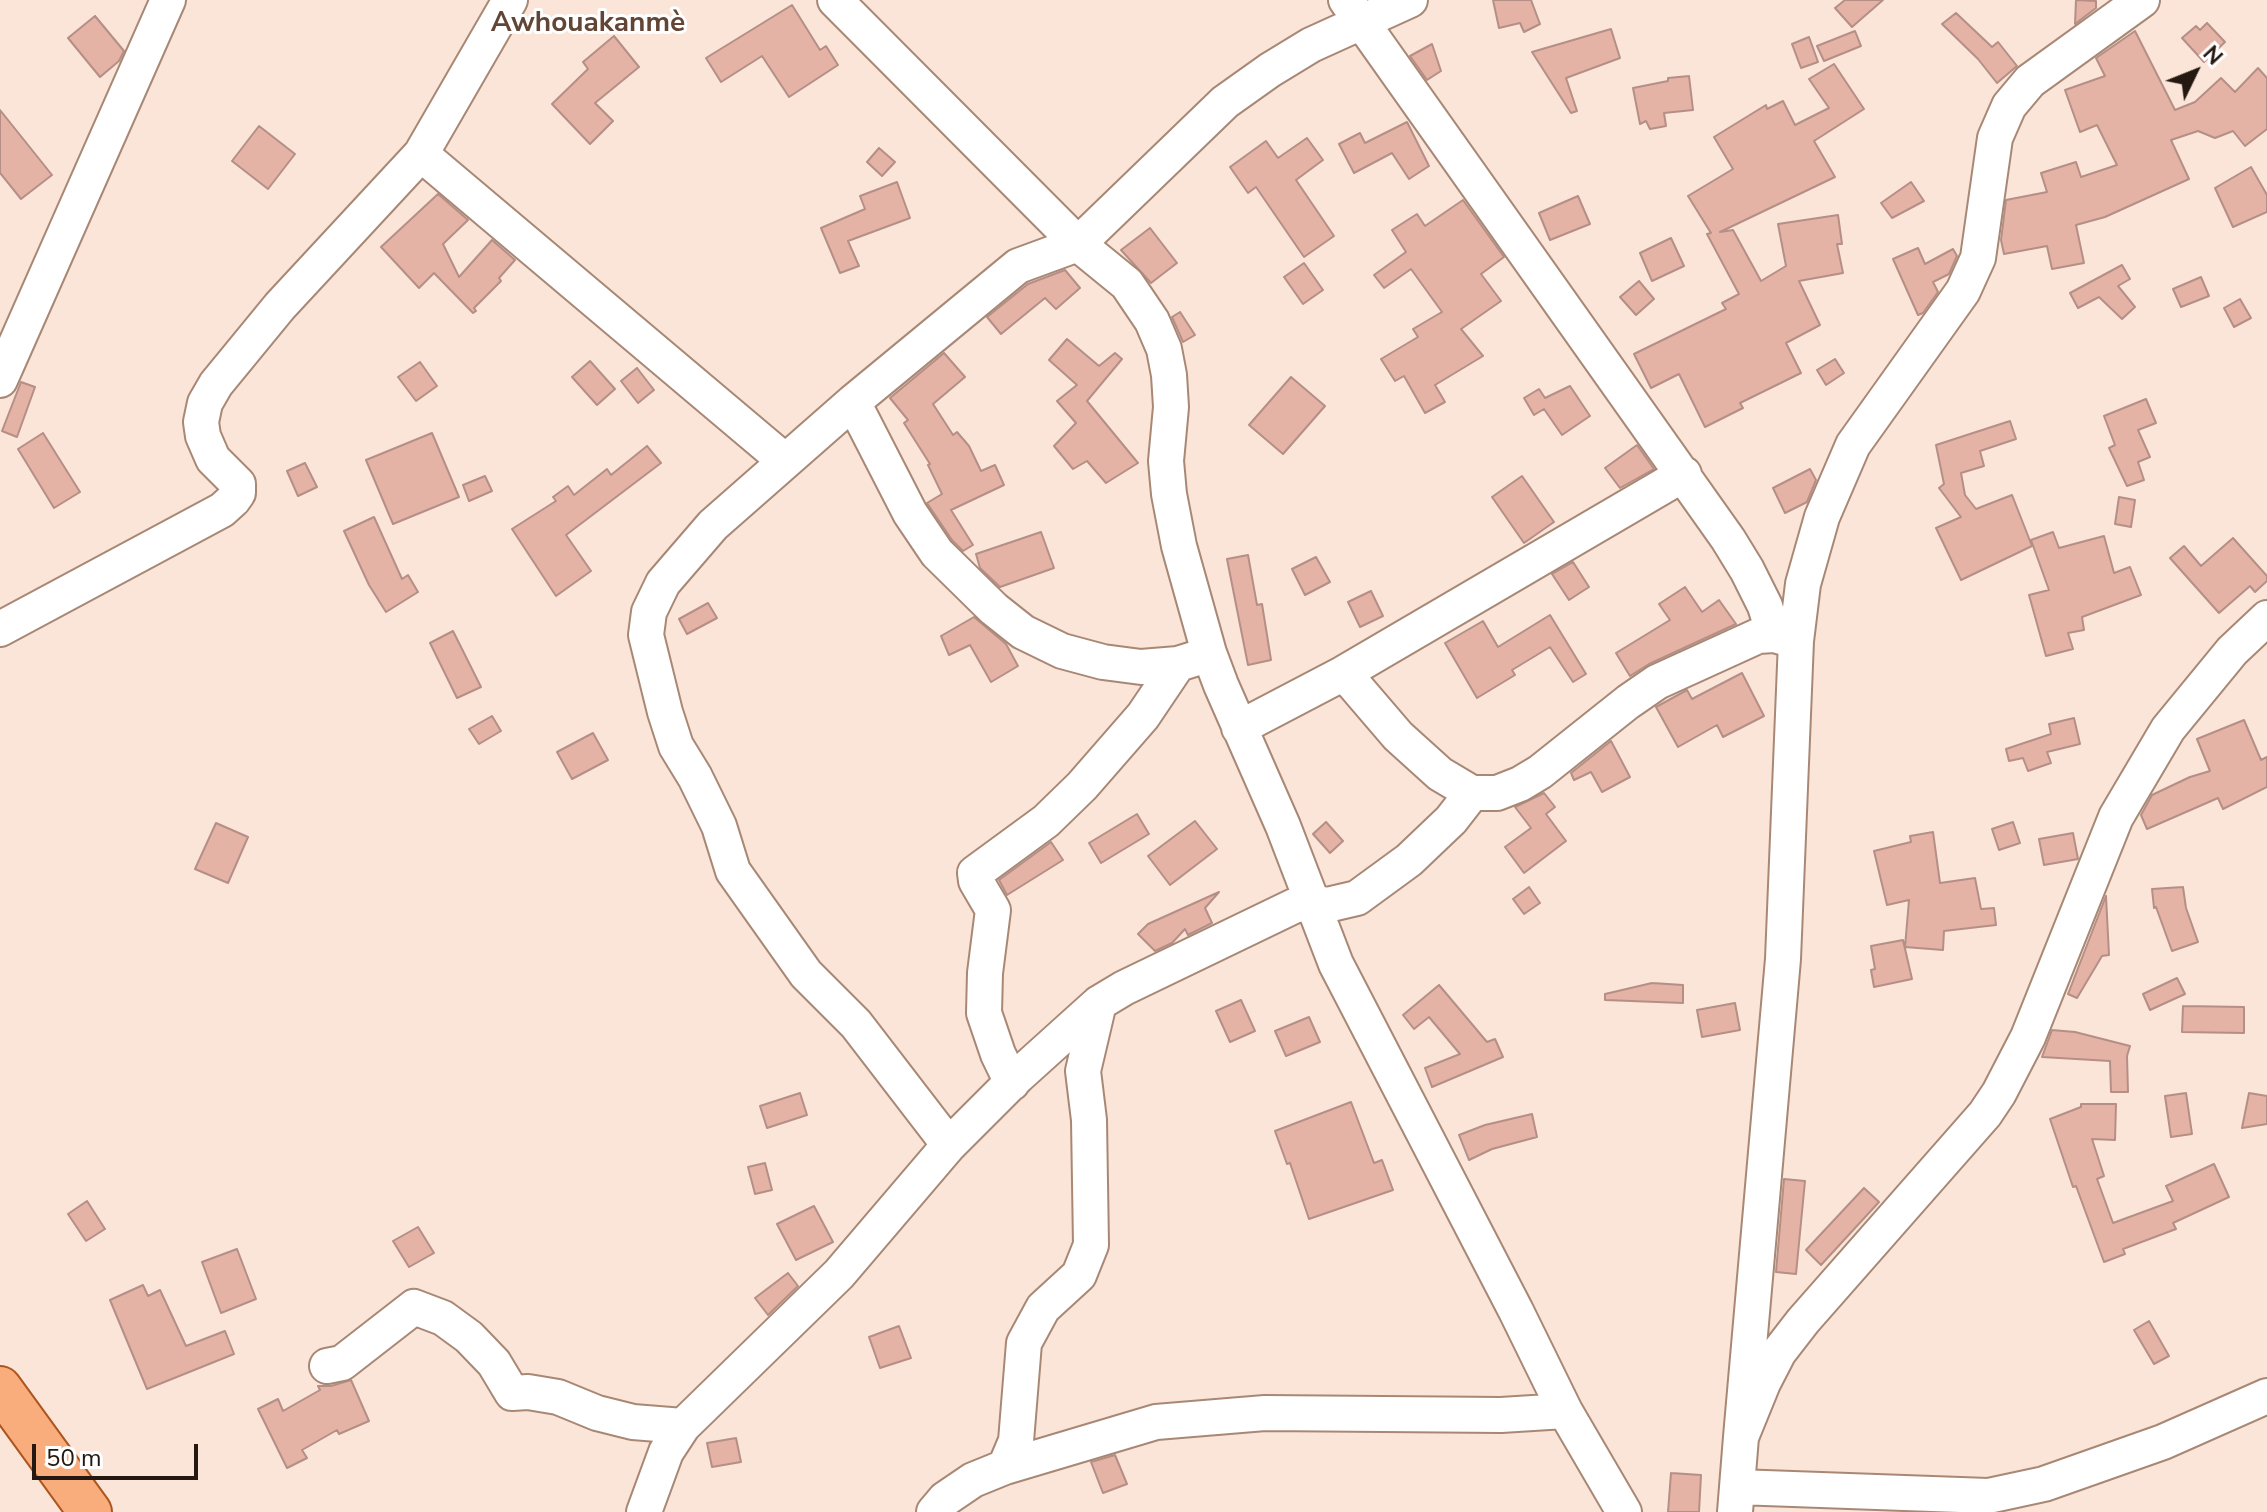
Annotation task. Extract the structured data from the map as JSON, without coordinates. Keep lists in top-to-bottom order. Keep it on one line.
{"districts":["Awhouakanmè"],"scale_bar":"50 m","north":"top right"}
